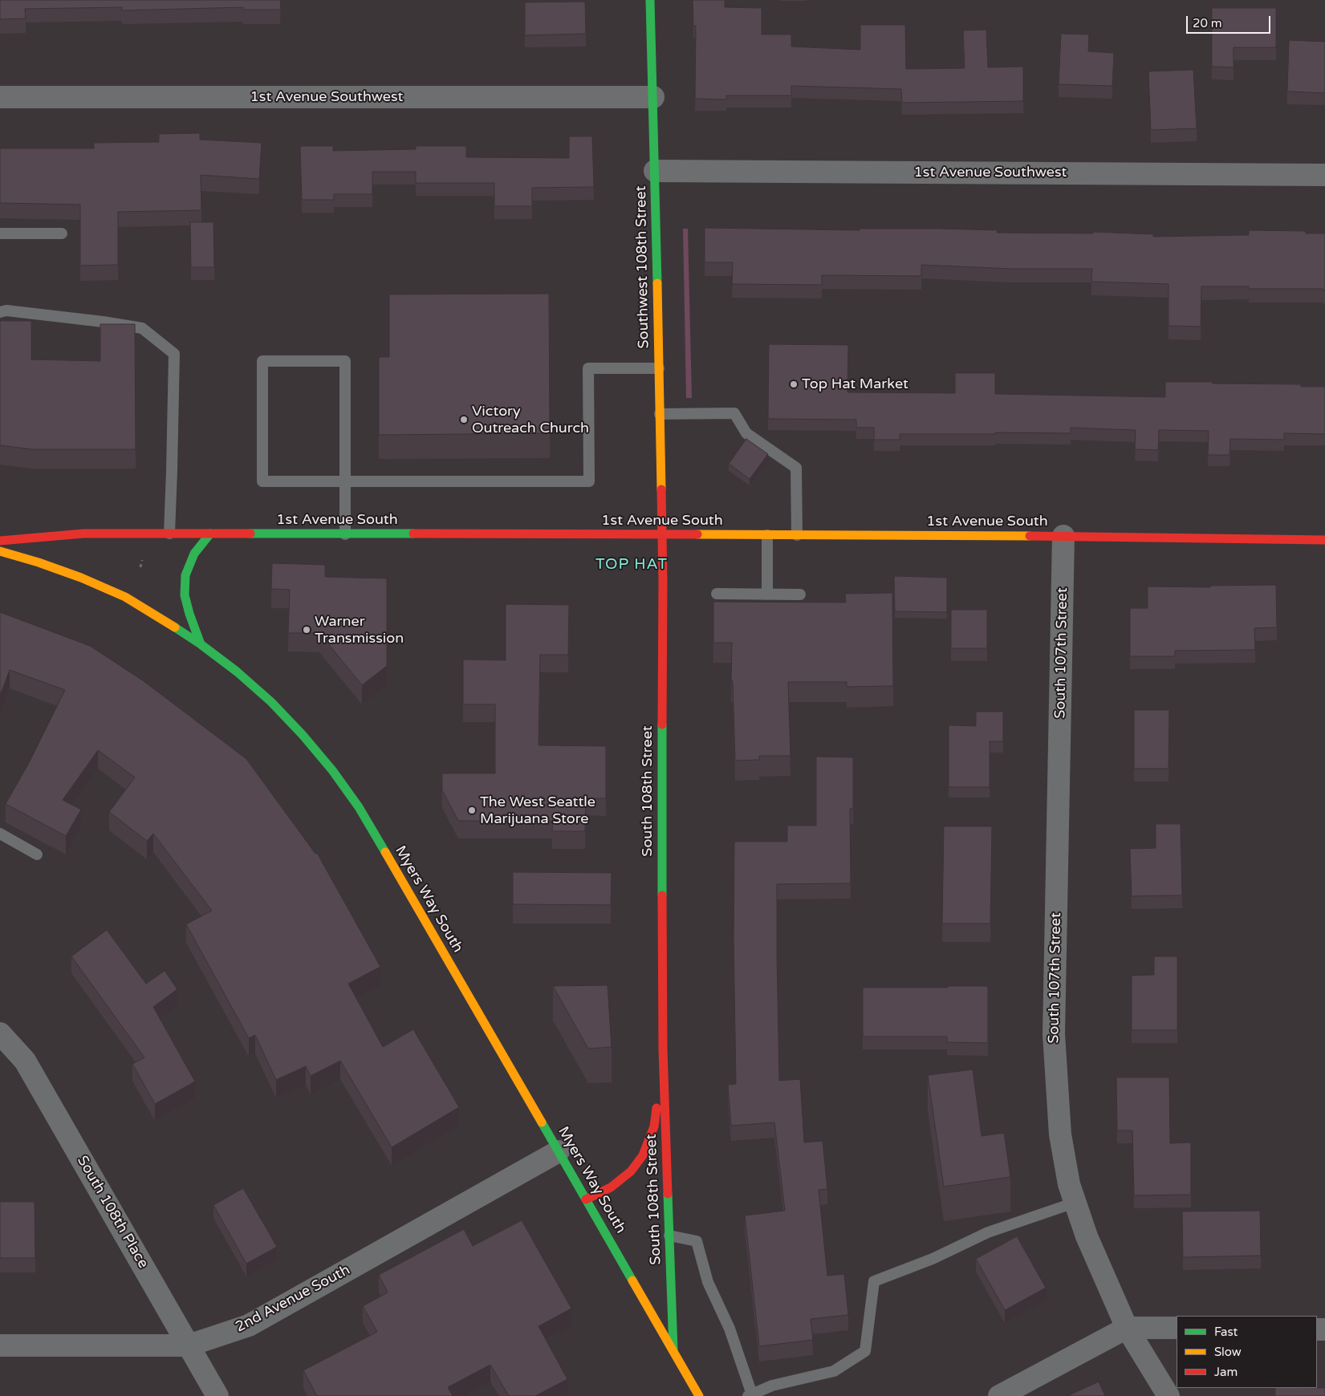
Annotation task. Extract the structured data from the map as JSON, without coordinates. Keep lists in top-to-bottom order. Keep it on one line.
{"streets":{"street":["1st Avenue Southwest","Southwest 108th Street","1st Avenue South","South 107th Street","South 108th Street","Myers Way South","South 108th Place","2nd Avenue South"]},"crossings":[["1st Avenue Southwest","Southwest 108th Street"],["Southwest 108th Street","1st Avenue South"],["Southwest 108th Street","South 108th Street"],["1st Avenue South","South 107th Street"],["1st Avenue South","South 108th Street"],["South 108th Street","Myers Way South"],["Myers Way South","2nd Avenue South"],["South 108th Place","2nd Avenue South"]],"districts":["TOP HAT"],"places":["Top Hat Market","Victory Outreach Church","Warner Transmission","The West Seattle Marijuana Store"],"legend":["Fast","Slow","Jam"],"scale_bar":"20 m"}
